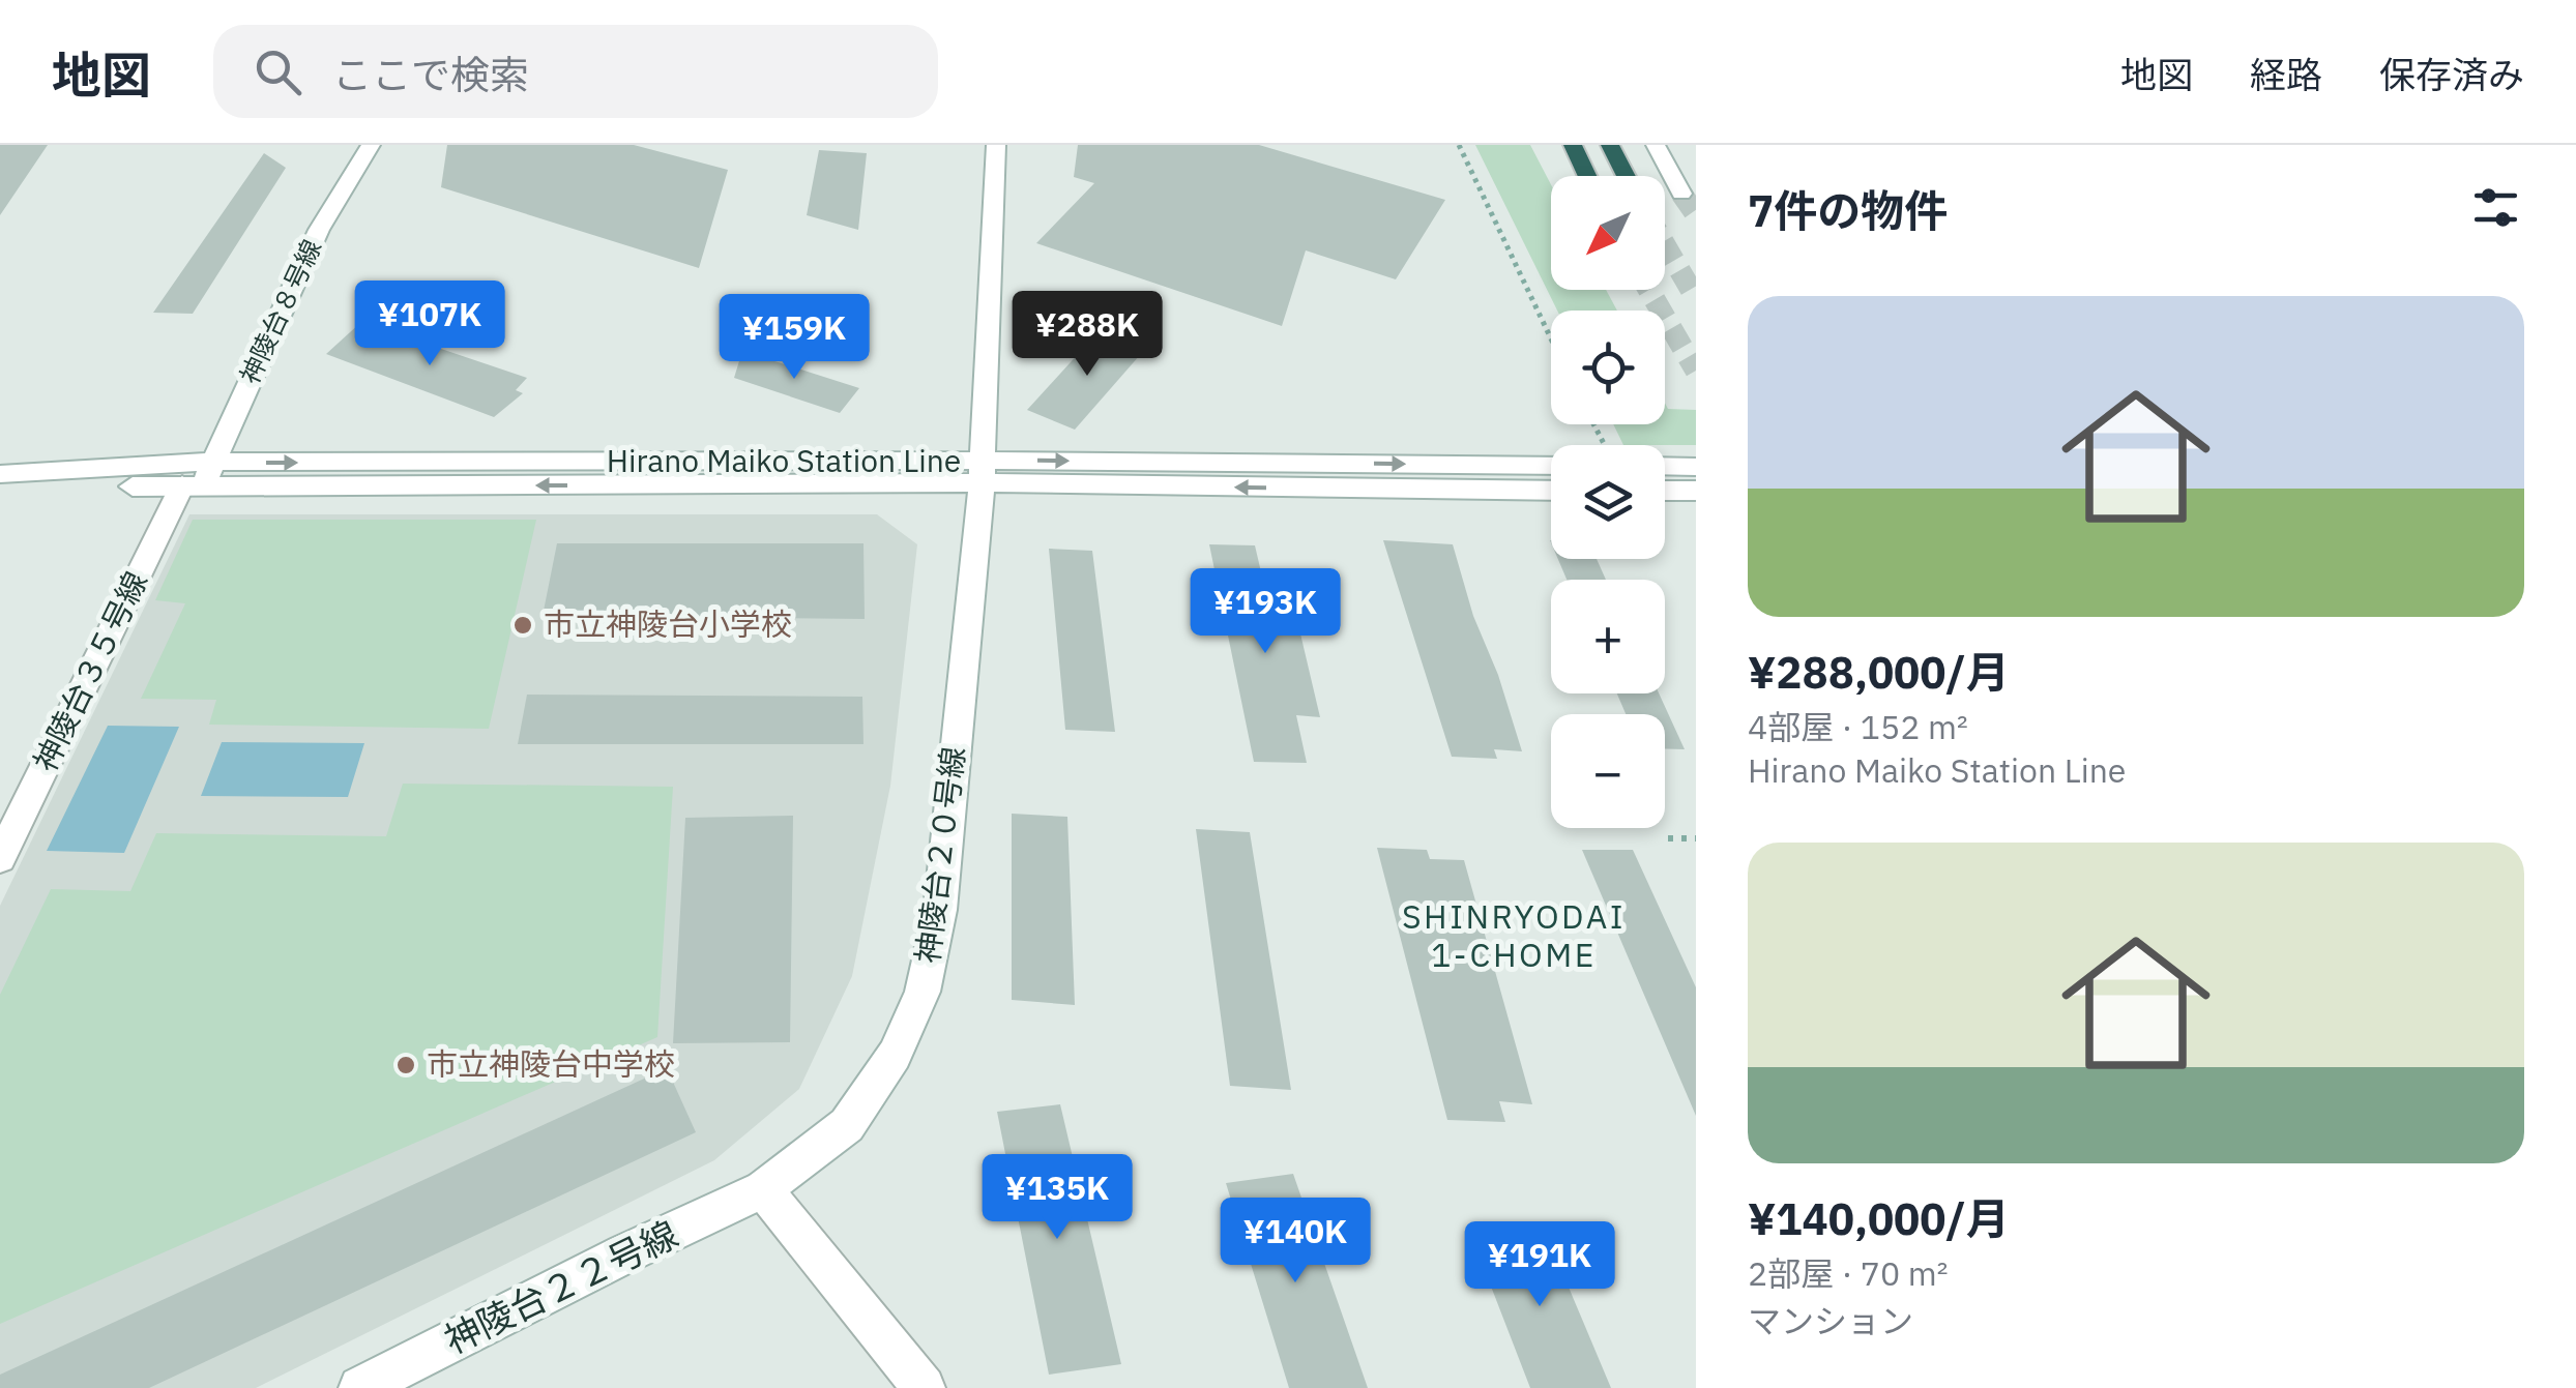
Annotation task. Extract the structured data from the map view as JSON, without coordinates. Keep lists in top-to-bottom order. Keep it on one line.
{"streets":{"street":["神陵台８号線","Hirano Maiko Station Line","神陵台３５号線","神陵台２０号線","神陵台２２号線"]},"crossings":[["神陵台８号線","Hirano Maiko Station Line"],["神陵台８号線","神陵台３５号線"],["Hirano Maiko Station Line","神陵台３５号線"],["Hirano Maiko Station Line","神陵台２０号線"],["神陵台２０号線","神陵台２２号線"]],"districts":["SHINRYODAI 1-CHOME"],"places":["市立神陵台小学校","市立神陵台中学校"],"north":"bottom left","page":{"header":"地図","search":"ここで検索","nav":["地図","経路","保存済み"],"heading":"7件の物件","map_buttons":["+","−"],"list":[{"name":"¥288,000/月","note":"4部屋 · 152 m² · Hirano Maiko Station Line"},{"name":"¥140,000/月","note":"2部屋 · 70 m² · マンション"}],"price":["¥107K","¥288K","¥159K","¥193K","¥135K","¥140K","¥191K"]}}
